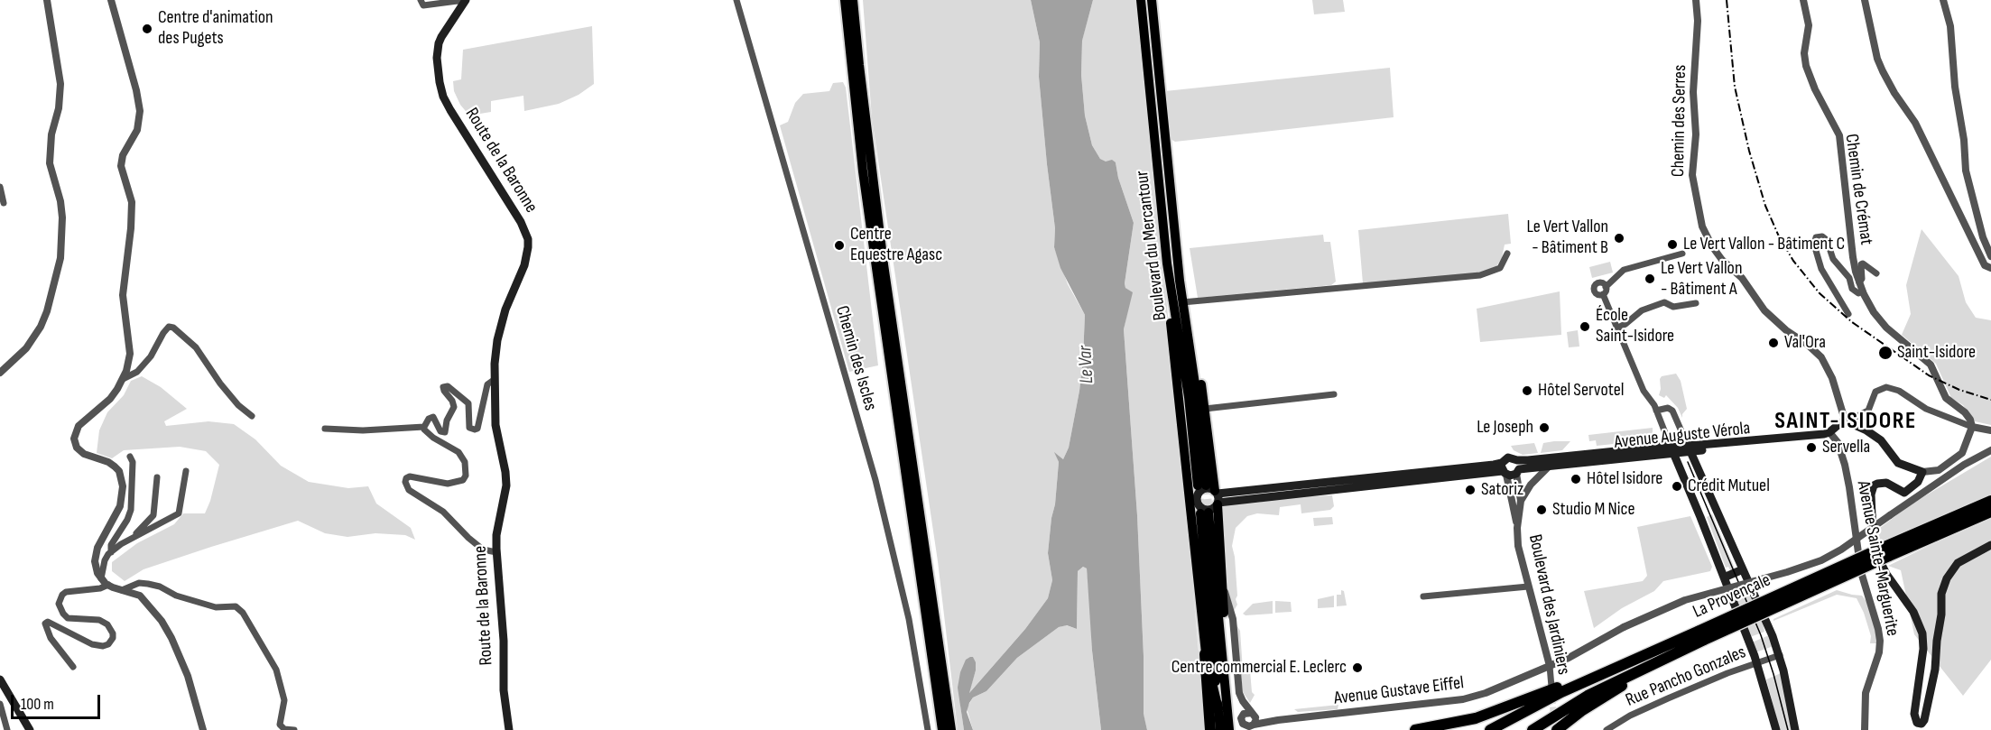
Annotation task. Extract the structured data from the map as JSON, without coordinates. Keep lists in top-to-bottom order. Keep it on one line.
{"streets":{"highway":["La Provençale"],"main road":["Route de la Baronne","Boulevard du Mercantour","Avenue Auguste Vérola"],"street":["Chemin des Serres","Chemin de Crémat","Chemin des Iscles","Avenue Sainte-Marguerite","Boulevard des Jardiniers","Rue Pancho Gonzales","Avenue Gustave Eiffel"]},"crossings":[["Avenue Auguste Vérola","Avenue Sainte-Marguerite"],["Avenue Auguste Vérola","Boulevard des Jardiniers"],["Boulevard des Jardiniers","Avenue Gustave Eiffel"]],"districts":["SAINT-ISIDORE"],"water":["Le Var"],"places":["Centre d'animation des Pugets","Le Vert Vallon - Bâtiment B","Le Vert Vallon - Bâtiment C","Centre Equestre Agasc","Le Vert Vallon - Bâtiment A","École Saint-Isidore","Val'Ora","Saint-Isidore","Hôtel Servotel","Le Joseph","Servella","Hôtel Isidore","Crédit Mutuel","Satoriz","Studio M Nice","Centre commercial E. Leclerc"],"scale_bar":"100 m"}
